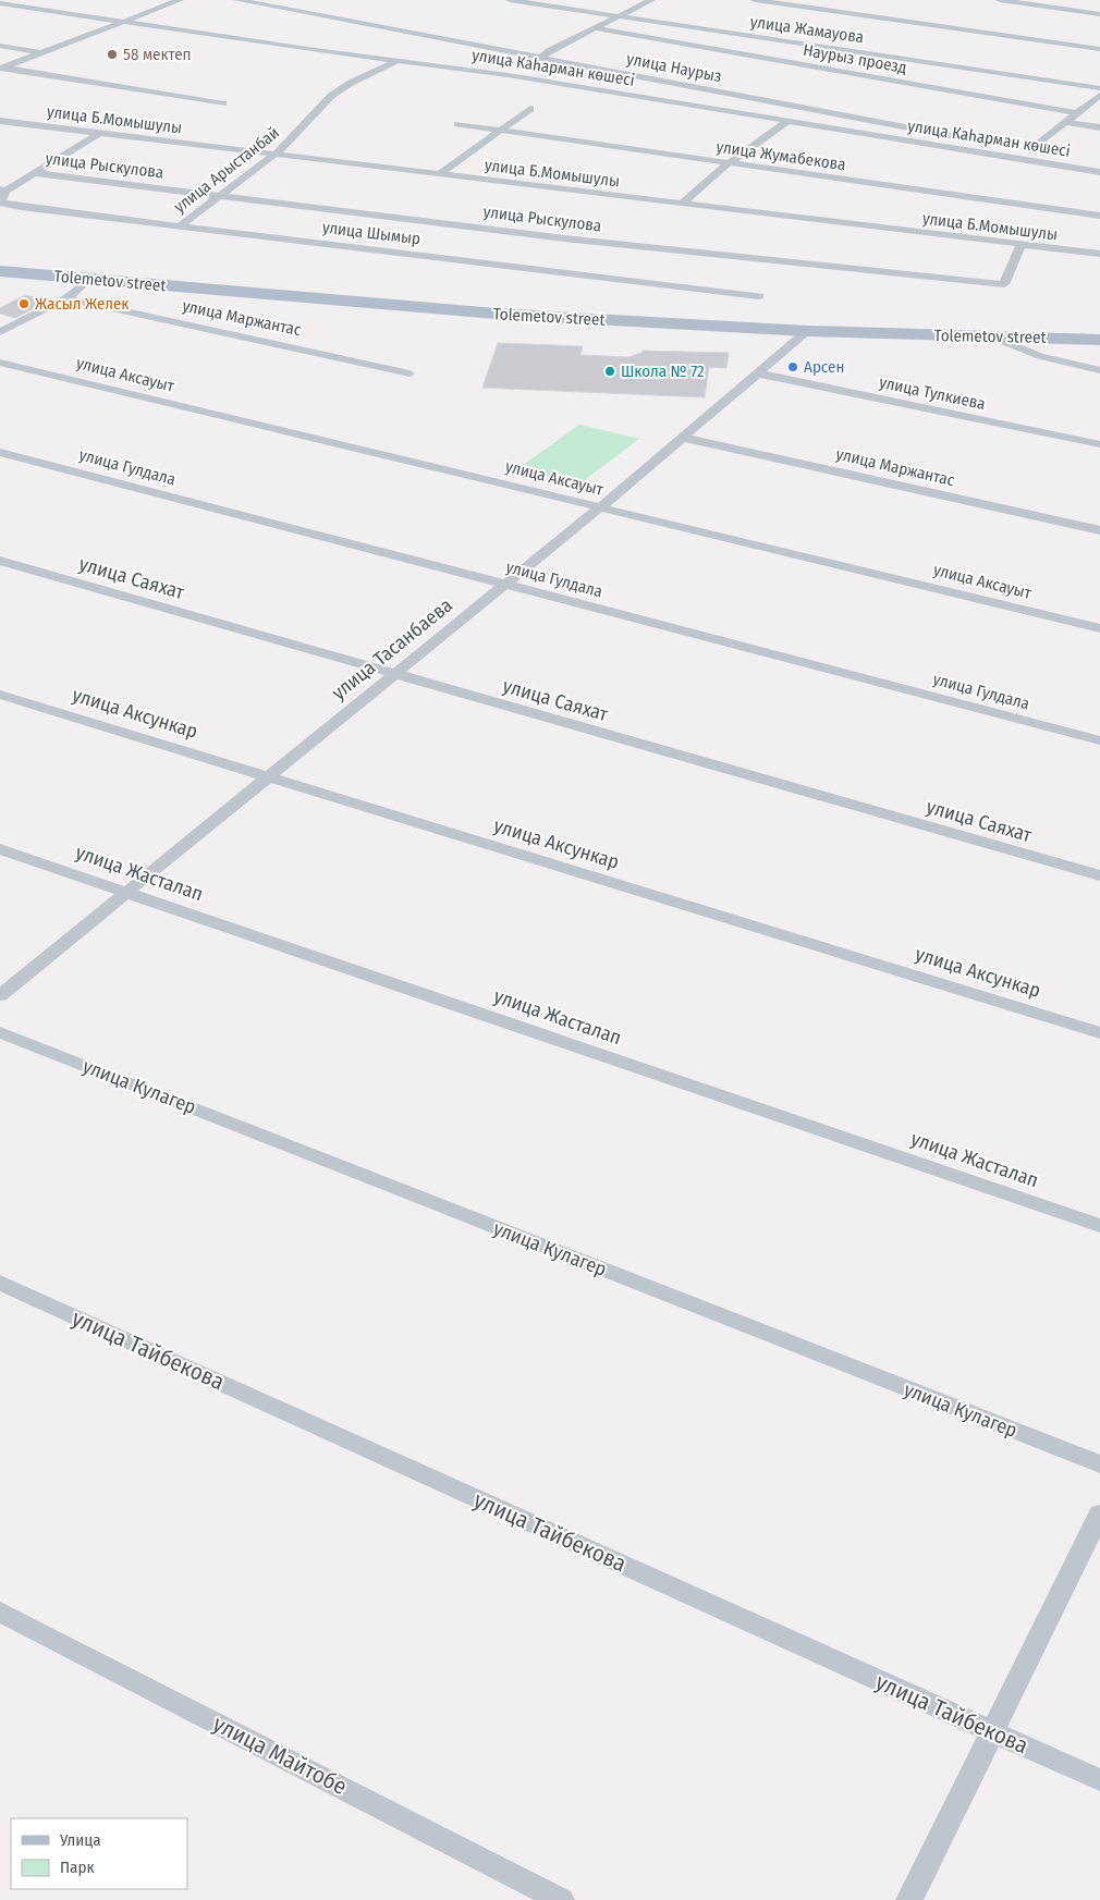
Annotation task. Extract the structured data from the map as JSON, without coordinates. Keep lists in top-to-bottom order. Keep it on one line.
{"streets":{"main road":["Tolemetov street"],"street":["улица Жамауова","Наурыз проезд","улица Каһарман көшесі","улица Наурыз","улица Б.Момышулы","улица Жумабекова","улица Рыскулова","улица Арыстанбай","улица Шымыр","улица Маржантас","улица Аксауыт","улица Тулкиева","улица Гулдала","улица Саяхат","улица Тасанбаева","улица Аксункар","улица Жасталап","улица Кулагер","улица Тайбекова","улица Майтобе"]},"crossings":[["улица Каһарман көшесі","улица Арыстанбай"],["улица Б.Момышулы","улица Рыскулова"],["улица Б.Момышулы","улица Арыстанбай"],["улица Рыскулова","улица Арыстанбай"],["улица Арыстанбай","улица Шымыр"],["Tolemetov street","улица Тасанбаева"],["улица Маржантас","улица Тасанбаева"],["улица Аксауыт","улица Тасанбаева"],["улица Тулкиева","улица Тасанбаева"],["улица Гулдала","улица Тасанбаева"],["улица Саяхат","улица Тасанбаева"],["улица Тасанбаева","улица Аксункар"],["улица Тасанбаева","улица Жасталап"]],"places":["58 мектеп","Жасыл Желек","Арсен","Школа № 72"],"legend":["Улица","Парк"]}
